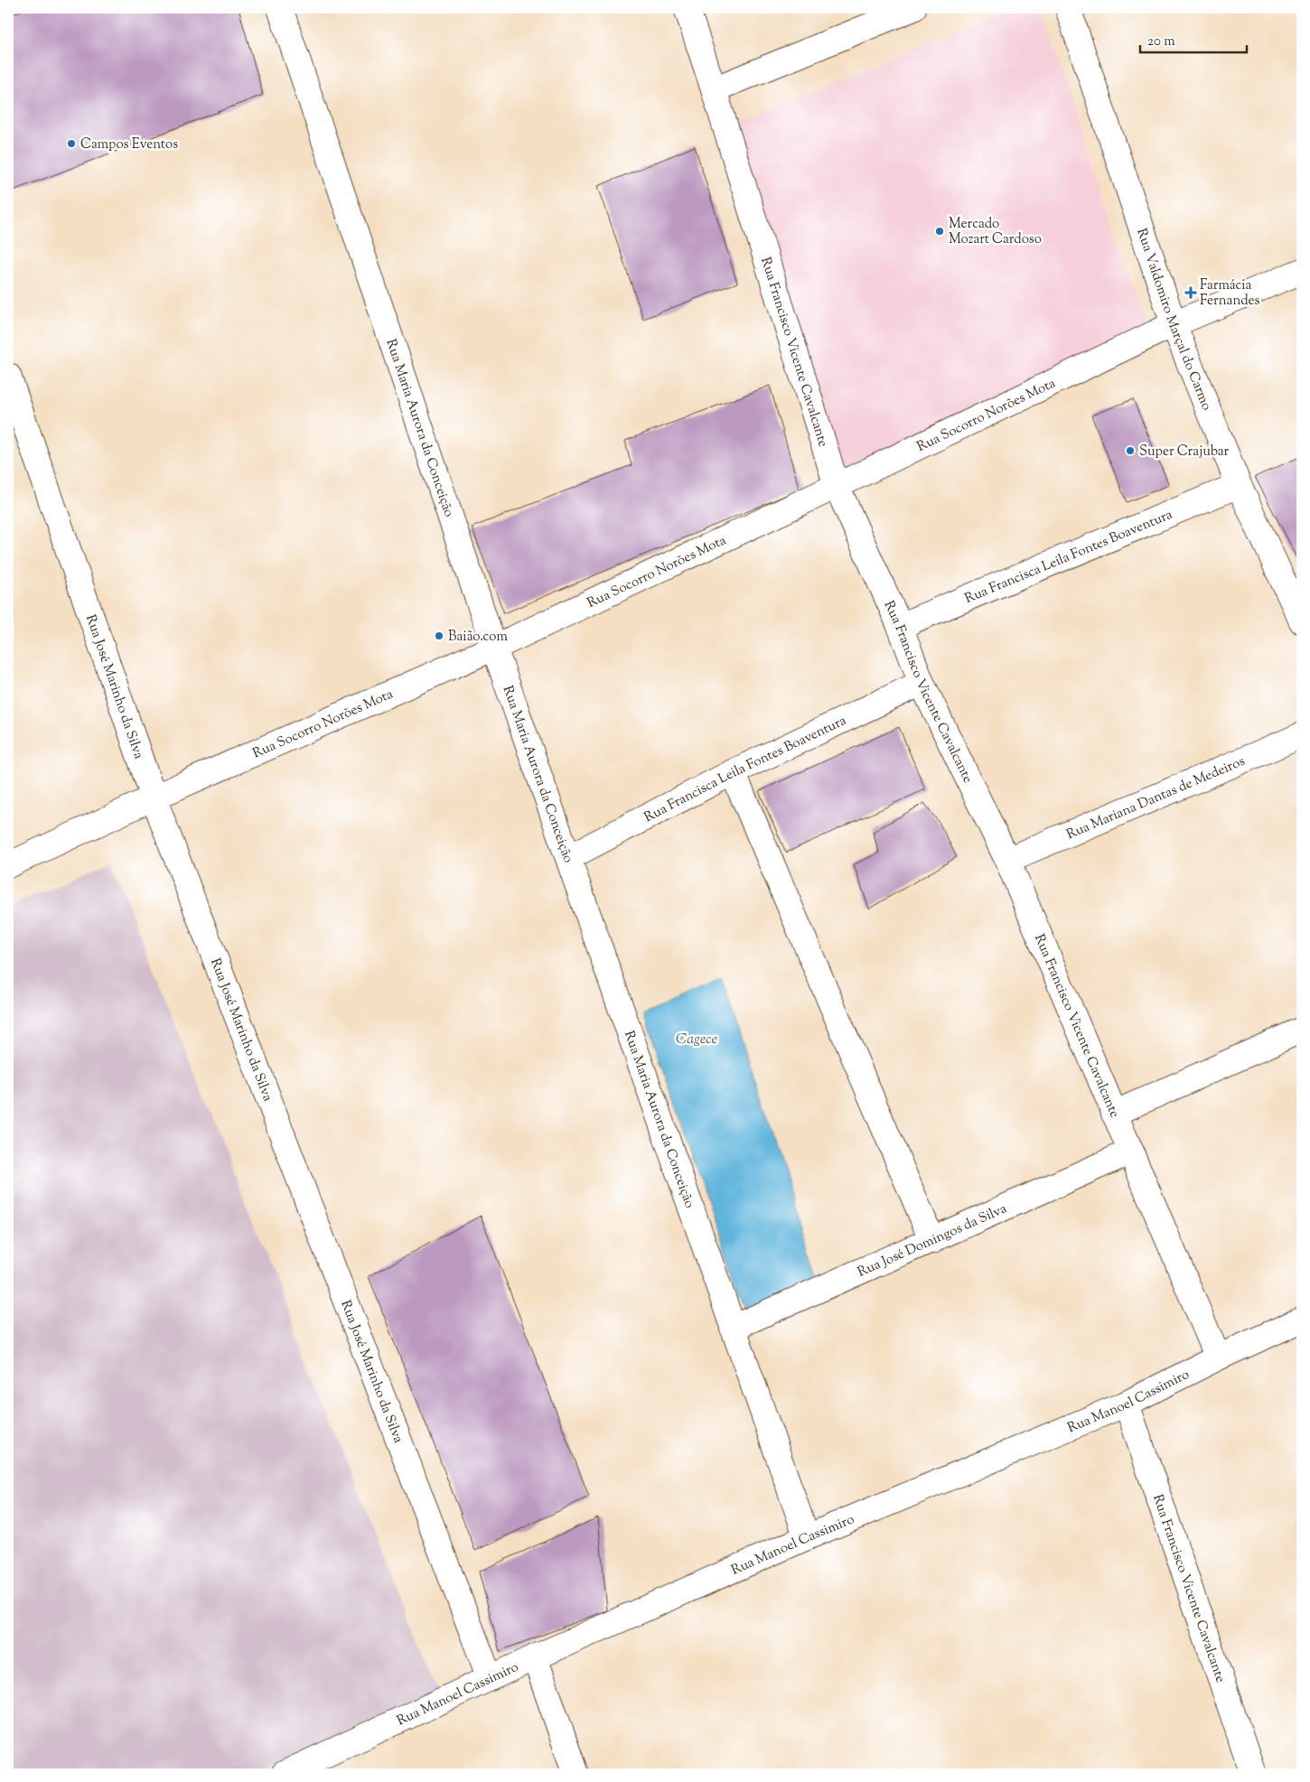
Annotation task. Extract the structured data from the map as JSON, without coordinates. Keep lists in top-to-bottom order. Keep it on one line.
{"streets":{"street":["Rua Valdomiro Marçal do Carmo","Rua Francisco Vicente Cavalcante","Rua Socorro Norões Mota","Rua Maria Aurora da Conceição","Rua Francisca Leila Fontes Boaventura","Rua José Marinho da Silva","Rua Mariana Dantas de Medeiros","Rua José Domingos da Silva","Rua Manoel Cassimiro"]},"crossings":[["Rua Valdomiro Marçal do Carmo","Rua Socorro Norões Mota"],["Rua Valdomiro Marçal do Carmo","Rua Francisca Leila Fontes Boaventura"],["Rua Francisco Vicente Cavalcante","Rua Socorro Norões Mota"],["Rua Francisco Vicente Cavalcante","Rua Francisca Leila Fontes Boaventura"],["Rua Francisco Vicente Cavalcante","Rua Mariana Dantas de Medeiros"],["Rua Francisco Vicente Cavalcante","Rua José Domingos da Silva"],["Rua Francisco Vicente Cavalcante","Rua Manoel Cassimiro"],["Rua Socorro Norões Mota","Rua Maria Aurora da Conceição"],["Rua Socorro Norões Mota","Rua José Marinho da Silva"],["Rua Maria Aurora da Conceição","Rua Francisca Leila Fontes Boaventura"],["Rua Maria Aurora da Conceição","Rua José Domingos da Silva"],["Rua Maria Aurora da Conceição","Rua Manoel Cassimiro"],["Rua José Marinho da Silva","Rua Manoel Cassimiro"]],"water":["Cagece"],"places":{"other":["Campos Eventos","Mercado Mozart Cardoso","Super Crajubar","Baião.com"],"health":["Farmácia Fernandes"]},"scale_bar":"20 m"}
